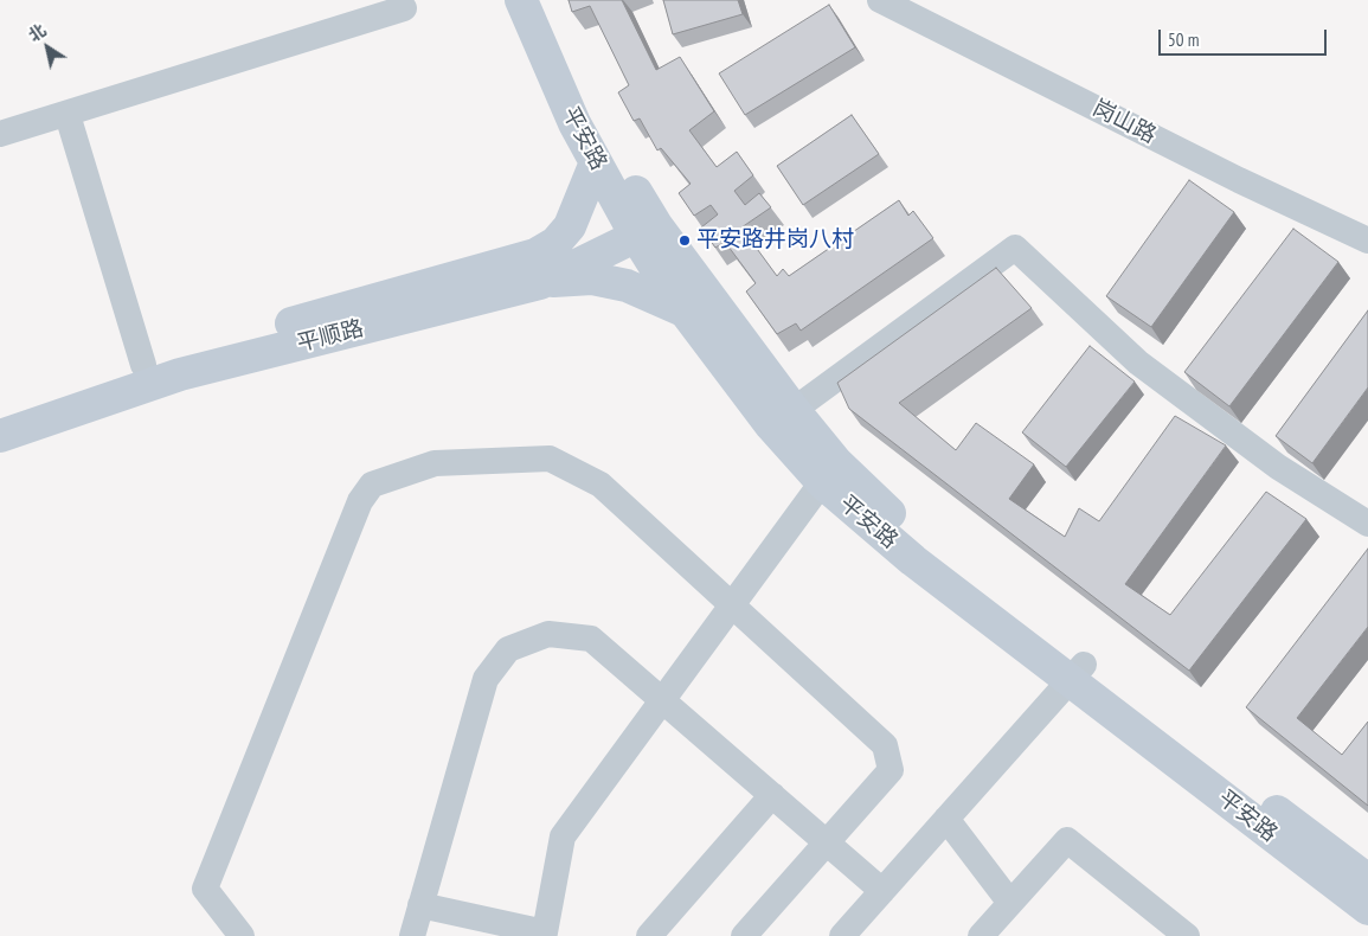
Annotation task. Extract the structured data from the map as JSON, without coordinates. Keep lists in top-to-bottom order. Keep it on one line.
{"streets":{"main road":["平安路","平顺路"],"street":["岗山路"]},"crossings":[["平安路","平顺路"]],"places":["平安路井岗八村"],"scale_bar":"50 m","north":"top left"}
